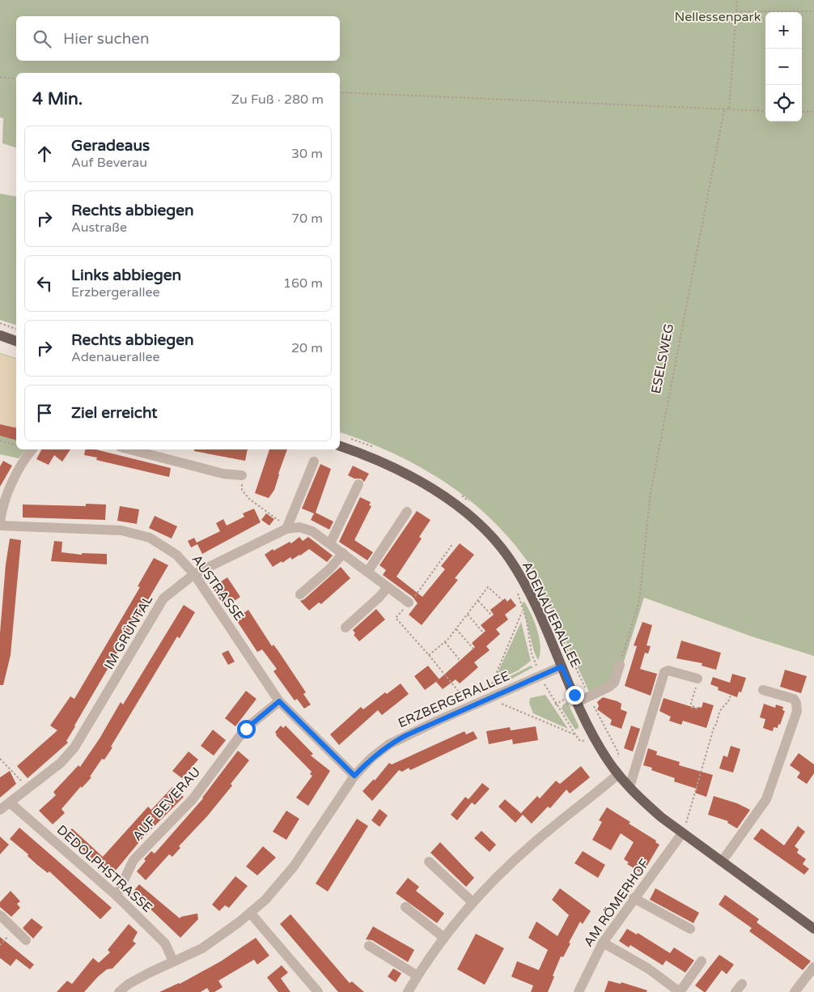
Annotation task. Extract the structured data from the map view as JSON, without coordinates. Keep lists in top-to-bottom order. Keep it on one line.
{"streets":{"main road":["ADENAUERALLEE"],"street":["AUSTRASSE","IM GRÜNTAL","ERZBERGERALLEE","AUF BEVERAU","DEDOLPHSTRASSE","AM RÖMERHOF"],"path":["ESELSWEG"]},"crossings":[["AUSTRASSE","IM GRÜNTAL"],["AUSTRASSE","ERZBERGERALLEE"],["AUSTRASSE","AUF BEVERAU"],["ADENAUERALLEE","ERZBERGERALLEE"],["ADENAUERALLEE","AM RÖMERHOF"],["IM GRÜNTAL","DEDOLPHSTRASSE"],["ERZBERGERALLEE","DEDOLPHSTRASSE"],["AUF BEVERAU","DEDOLPHSTRASSE"]],"parks":["Nellessenpark"],"page":{"map_buttons":["+","−"],"search":"Hier suchen","heading":["4 Min.","Zu Fuß · 280 m"],"list":[["Geradeaus","Auf Beverau","30 m"],["Rechts abbiegen","Austraße","70 m"],["Links abbiegen","Erzbergerallee","160 m"],["Rechts abbiegen","Adenauerallee","20 m"],"Ziel erreicht"]}}
